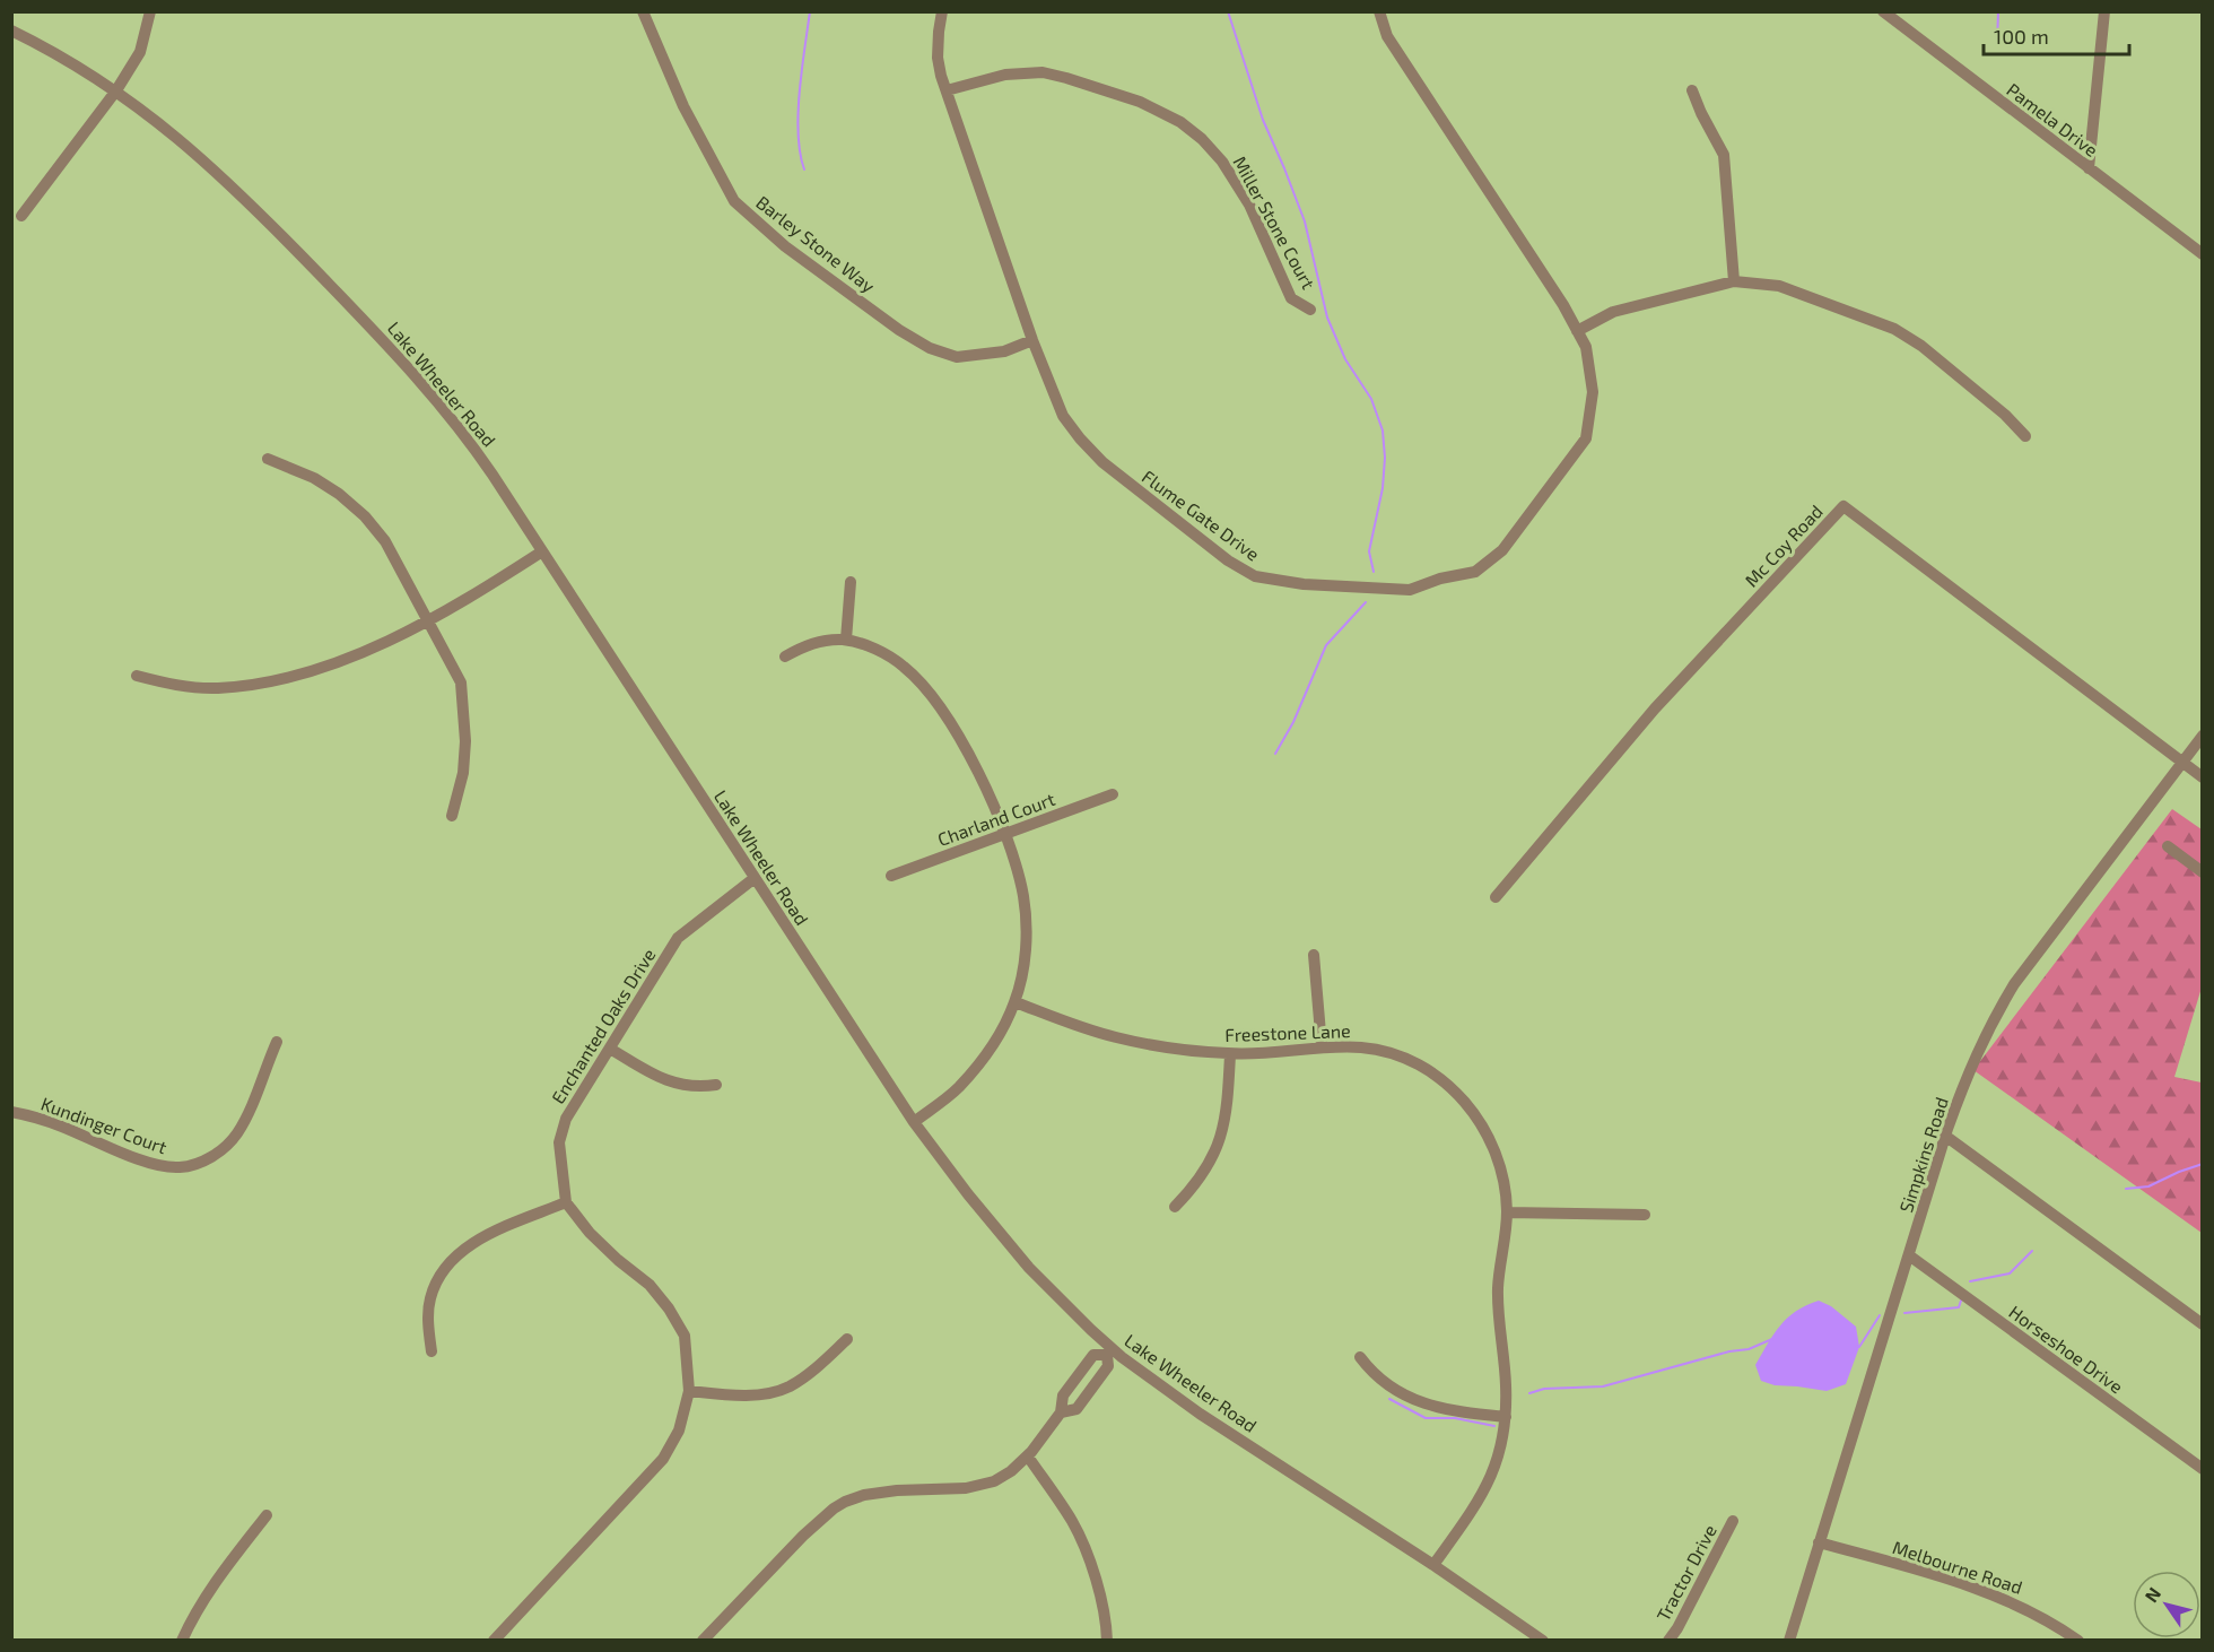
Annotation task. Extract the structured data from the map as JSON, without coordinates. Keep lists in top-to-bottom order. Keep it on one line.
{"streets":{"street":["Pamela Drive","Miller Stone Court","Barley Stone Way","Lake Wheeler Road","Flume Gate Drive","Mc Coy Road","Charland Court","Enchanted Oaks Drive","Freestone Lane","Kundinger Court","Simpkins Road","Horseshoe Drive","Melbourne Road","Tractor Drive"]},"crossings":[["Miller Stone Court","Flume Gate Drive"],["Barley Stone Way","Flume Gate Drive"],["Lake Wheeler Road","Enchanted Oaks Drive"],["Lake Wheeler Road","Freestone Lane"],["Mc Coy Road","Simpkins Road"],["Simpkins Road","Horseshoe Drive"],["Simpkins Road","Melbourne Road"]],"scale_bar":"100 m","north":"top left"}
